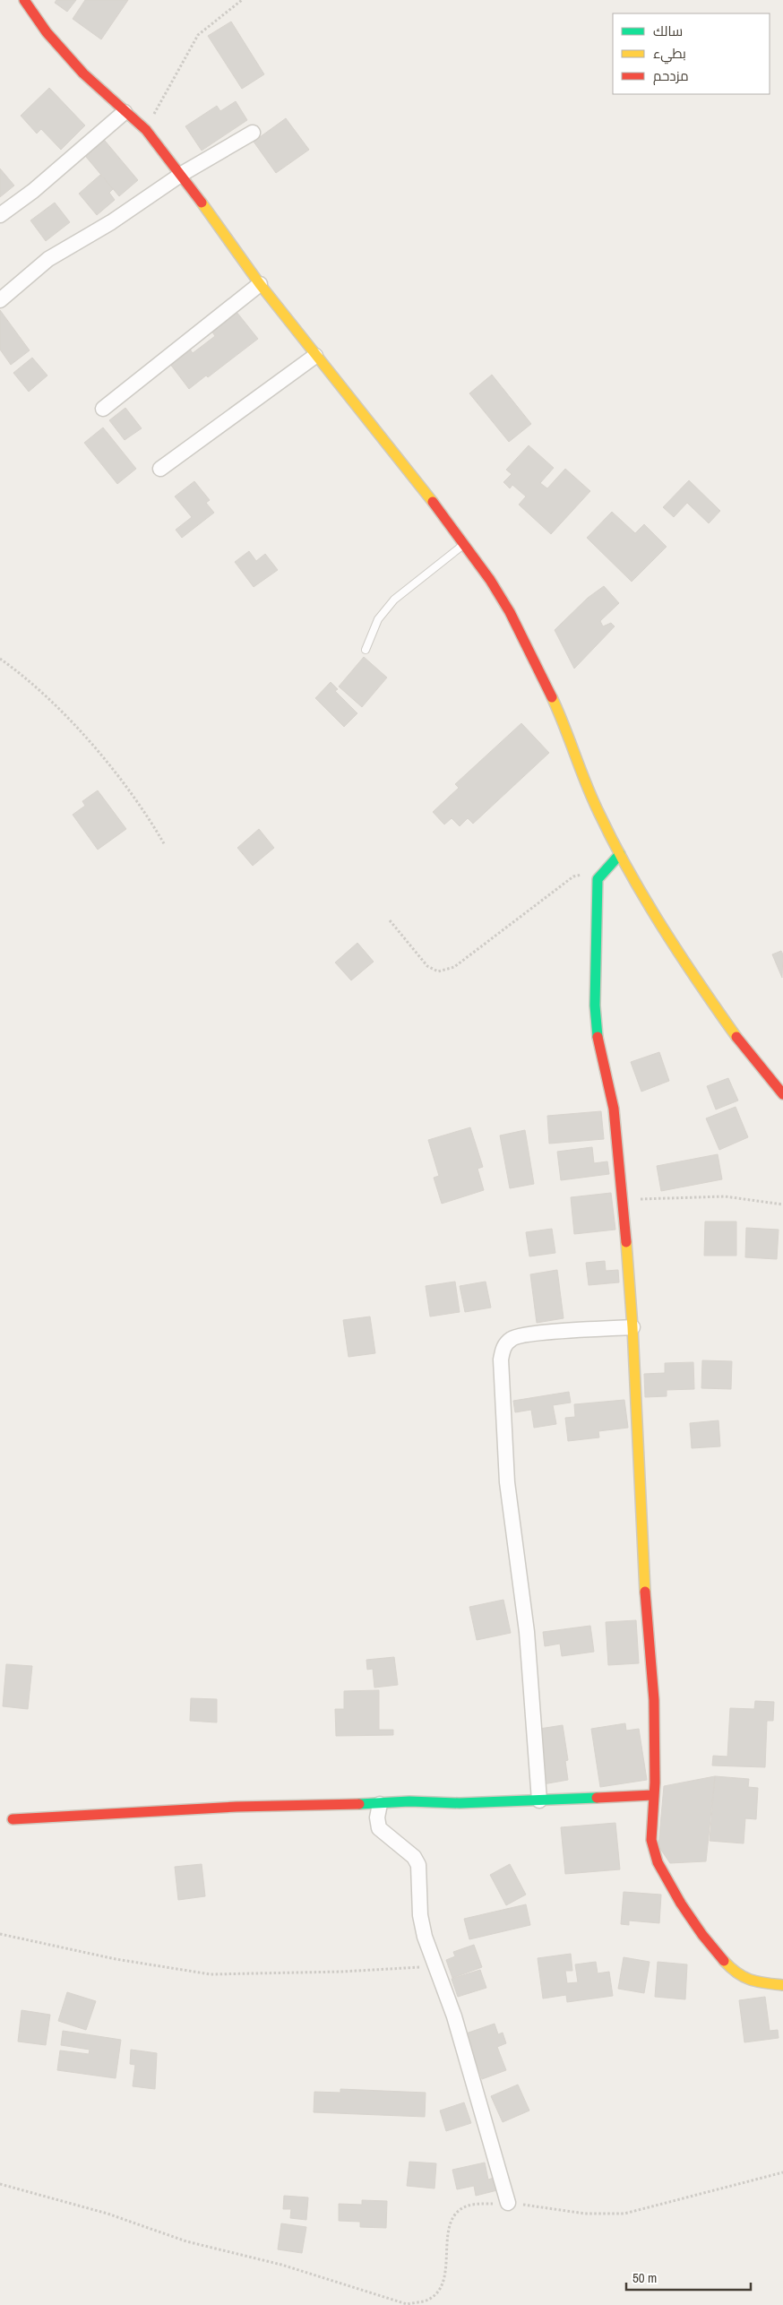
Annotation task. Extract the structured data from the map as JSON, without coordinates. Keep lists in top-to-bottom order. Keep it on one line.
{"legend":["سالك","بطيء","مزدحم"],"scale_bar":"50 m"}
